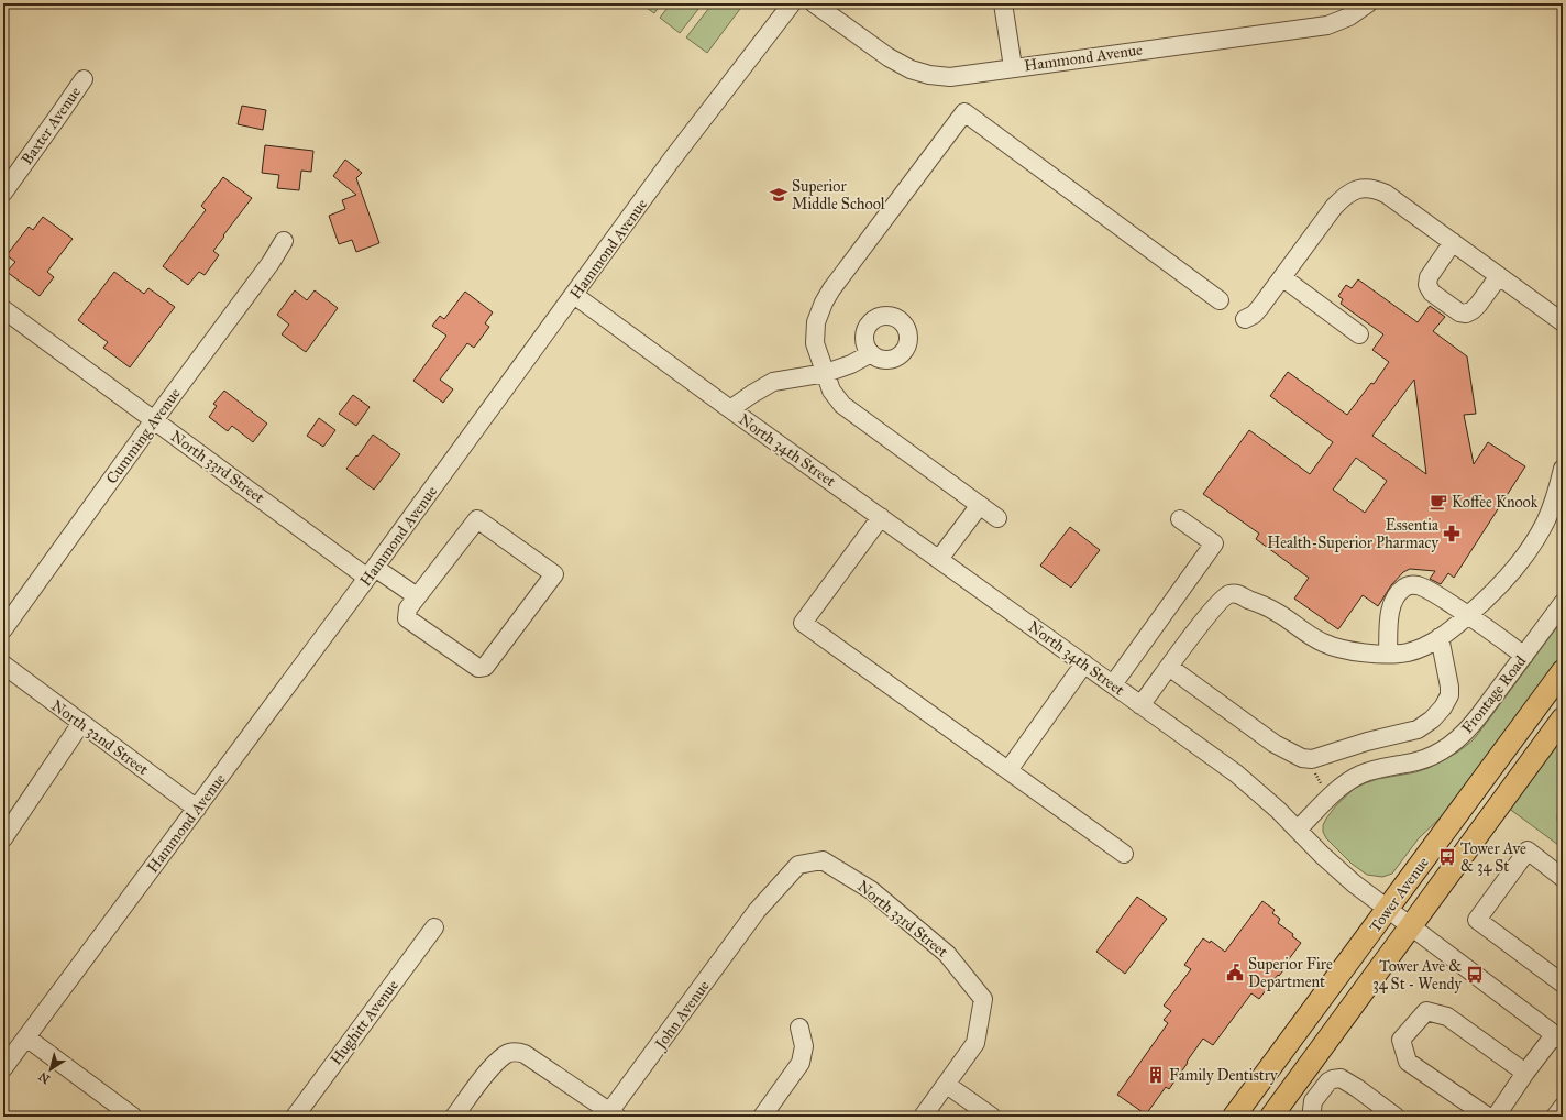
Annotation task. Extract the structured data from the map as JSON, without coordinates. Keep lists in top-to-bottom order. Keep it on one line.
{"streets":{"main road":["Tower Avenue"],"street":["Hammond Avenue","Baxter Avenue","Cumming Avenue","North 34th Street","North 33rd Street","Frontage Road","North 32nd Street","John Avenue","Hughitt Avenue"]},"crossings":[["Hammond Avenue","North 34th Street"],["Hammond Avenue","North 33rd Street"],["Hammond Avenue","North 32nd Street"],["Cumming Avenue","North 33rd Street"],["North 34th Street","Frontage Road"],["North 34th Street","Tower Avenue"],["North 33rd Street","John Avenue"]],"places":{"school or university":["Superior Middle School"],"cafe":["Koffee Knook"],"pharmacy":["Essentia Health-Superior Pharmacy"],"bus stop":["Tower Ave & 34 St","Tower Ave & 34 St - Wendy"],"public building":["Superior Fire Department"],"building":["Family Dentistry"]},"north":"bottom left"}
